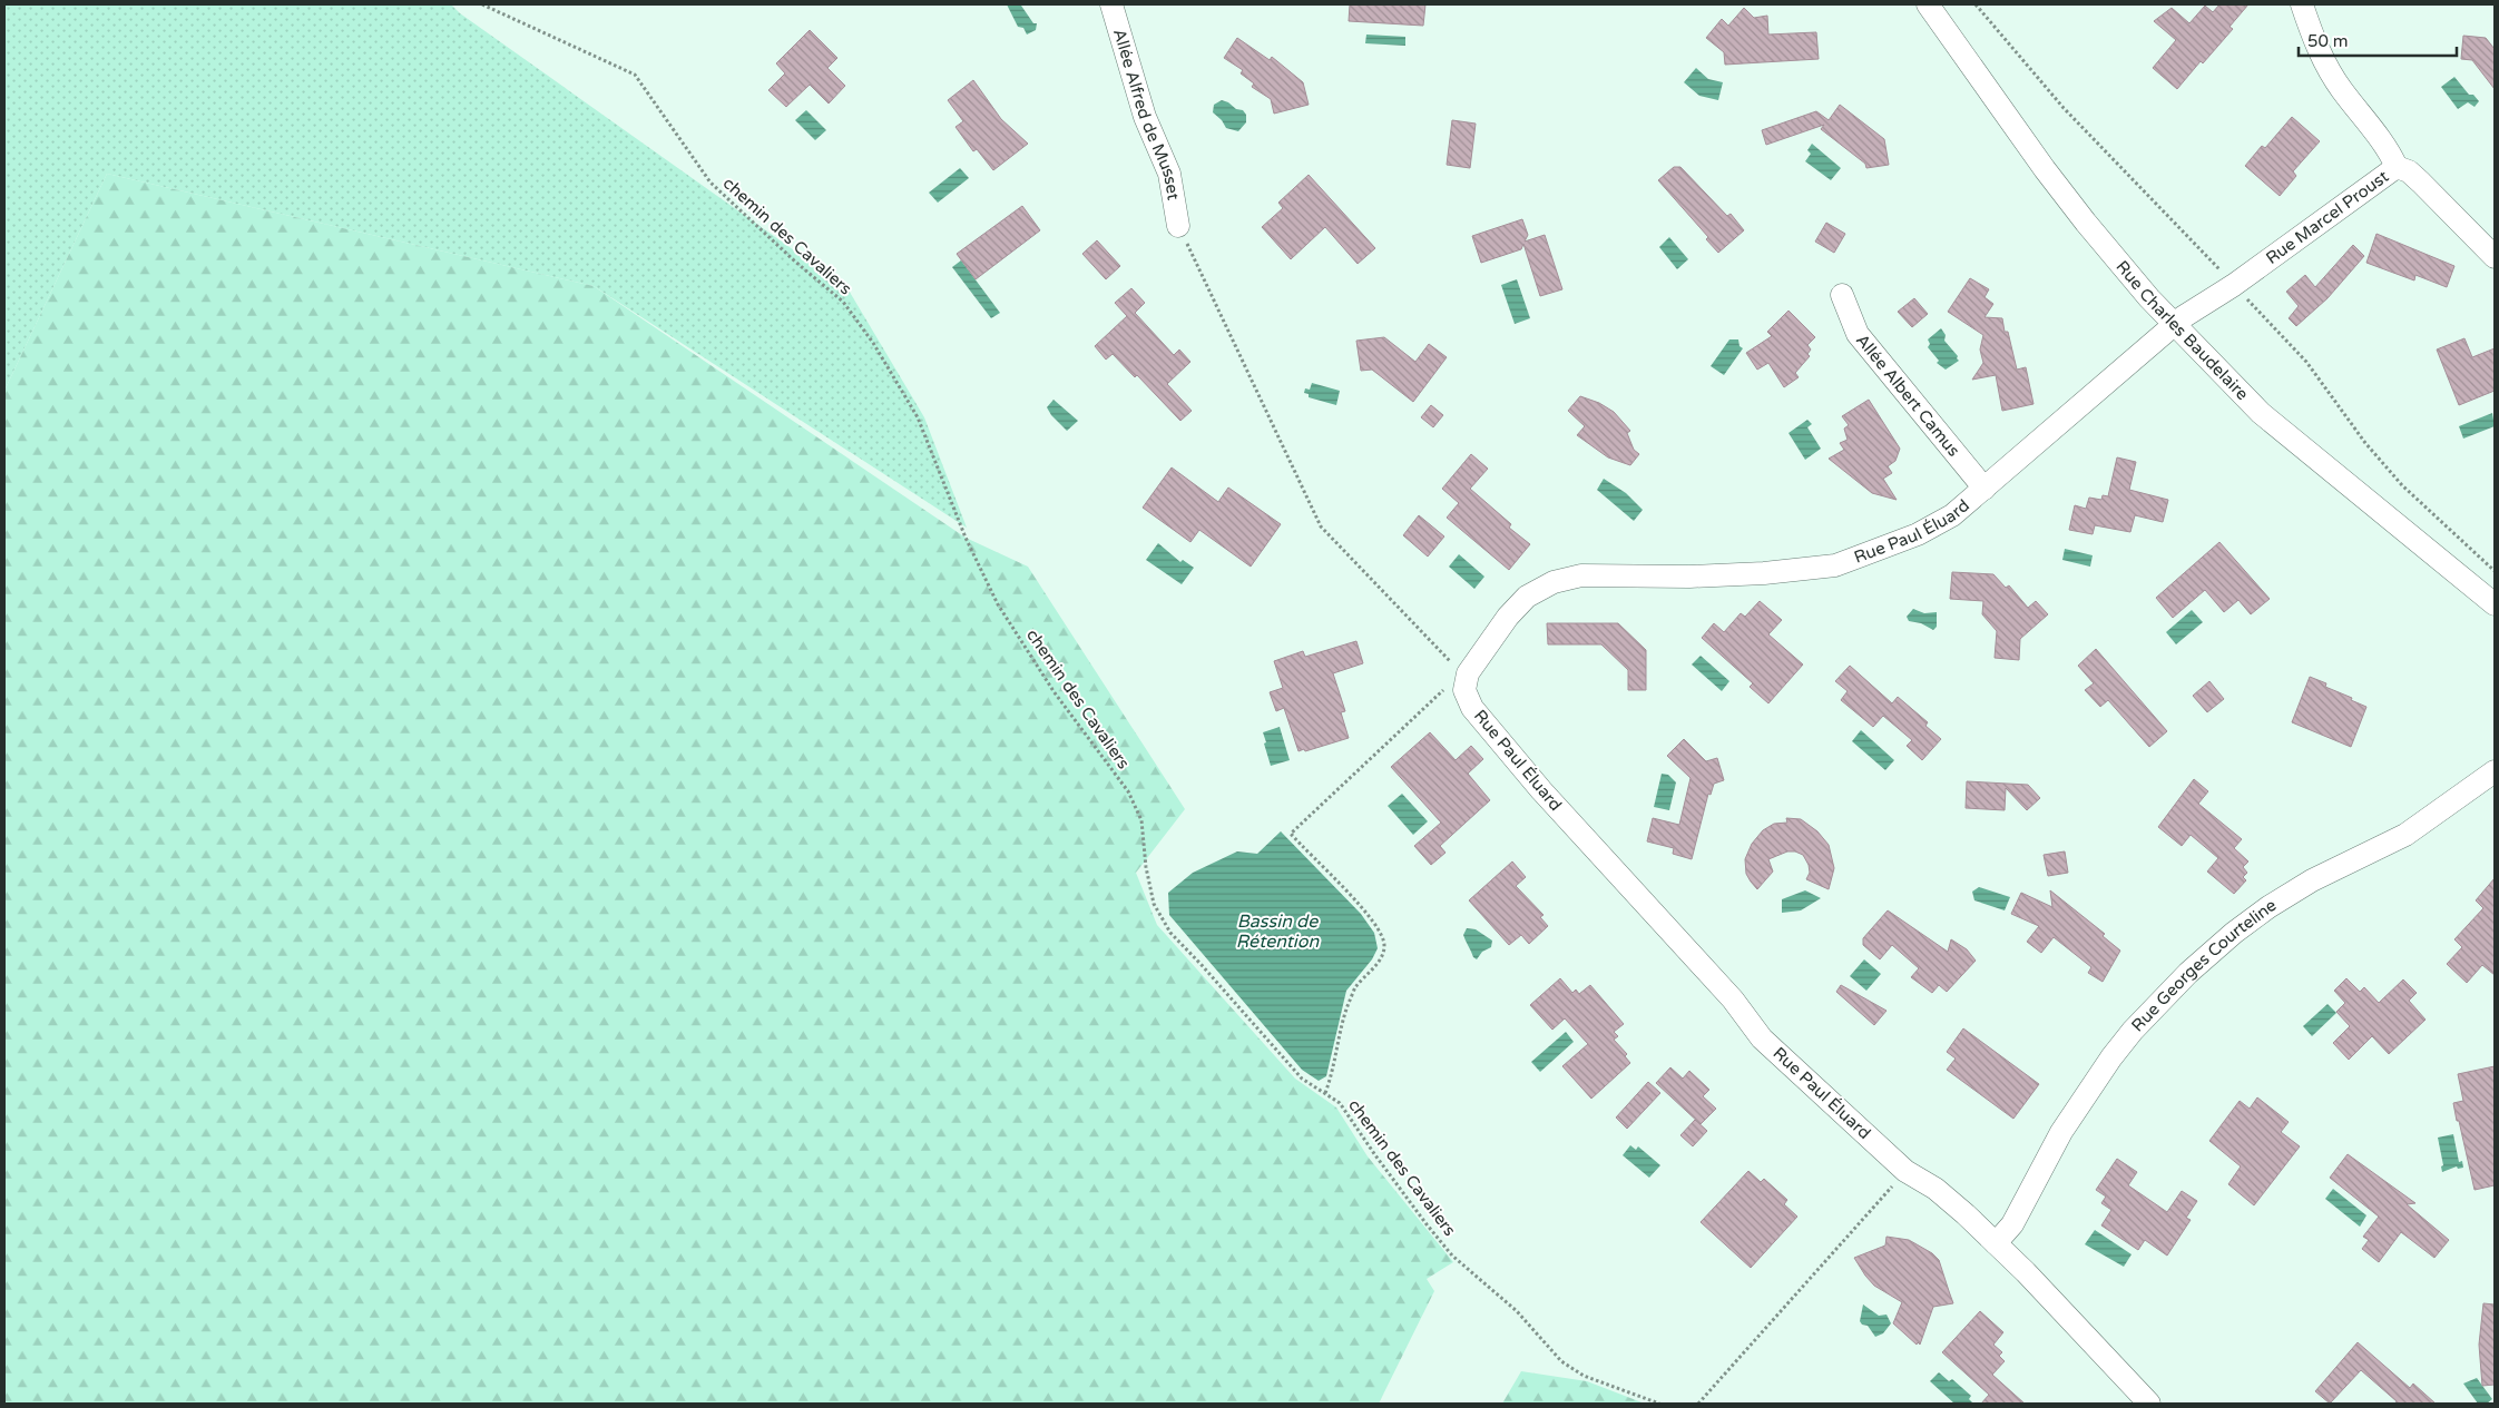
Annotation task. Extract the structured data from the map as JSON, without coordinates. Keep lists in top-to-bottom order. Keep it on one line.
{"streets":{"street":["Allée Alfred de Musset","Rue Marcel Proust","Rue Charles Baudelaire","Allée Albert Camus","Rue Paul Éluard","Rue Georges Courteline"],"path":["chemin des Cavaliers"]},"crossings":[["Rue Marcel Proust","Rue Charles Baudelaire"],["Rue Marcel Proust","Rue Paul Éluard"],["Rue Charles Baudelaire","Rue Paul Éluard"],["Allée Albert Camus","Rue Paul Éluard"],["Rue Paul Éluard","Rue Georges Courteline"]],"water":["Bassin de Rétention"],"scale_bar":"50 m"}
